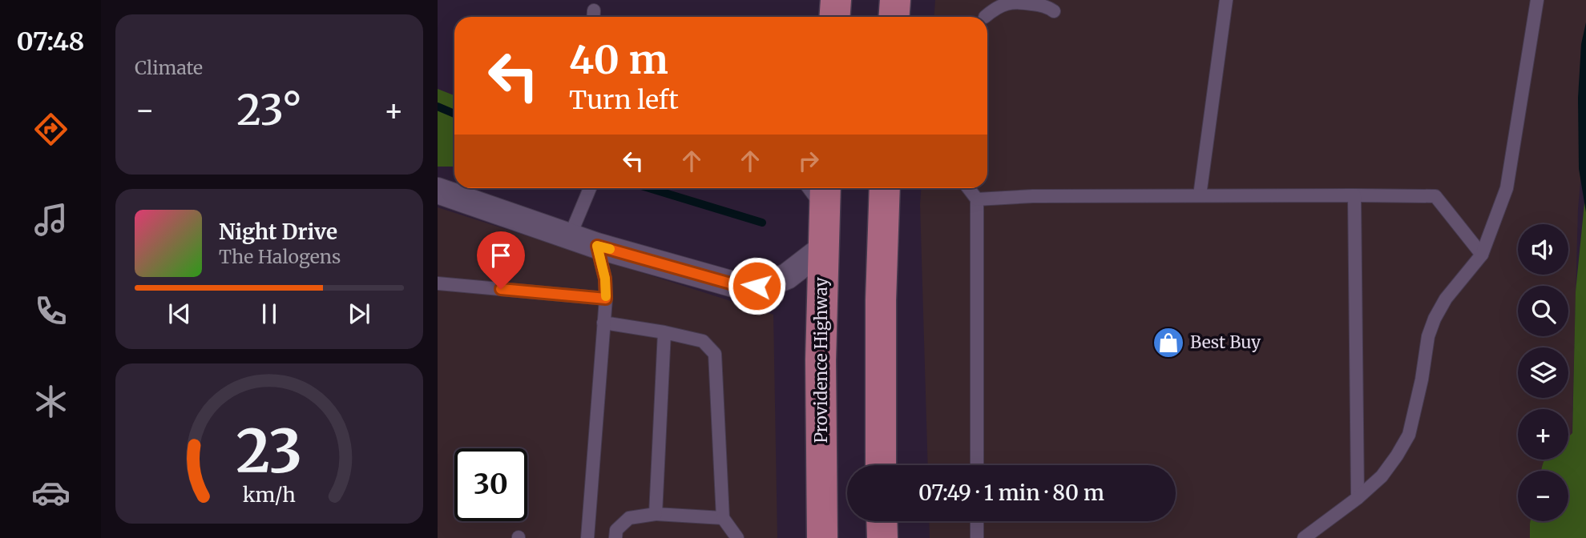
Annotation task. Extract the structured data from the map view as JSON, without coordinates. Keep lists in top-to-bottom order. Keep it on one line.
{"streets":{"highway":["Providence Highway"]},"places":{"shop":["Best Buy"]},"page":{"tabs":"07:48","tile":"Climate","turn":["40 m","Turn left"],"heat":["−","23°","+"],"song":["Night Drive","The Halogens"],"map_buttons":["+","−"],"limit":"30","trip":"07:49 · 1 min · 80 m","gauge":["23","km/h"]}}
